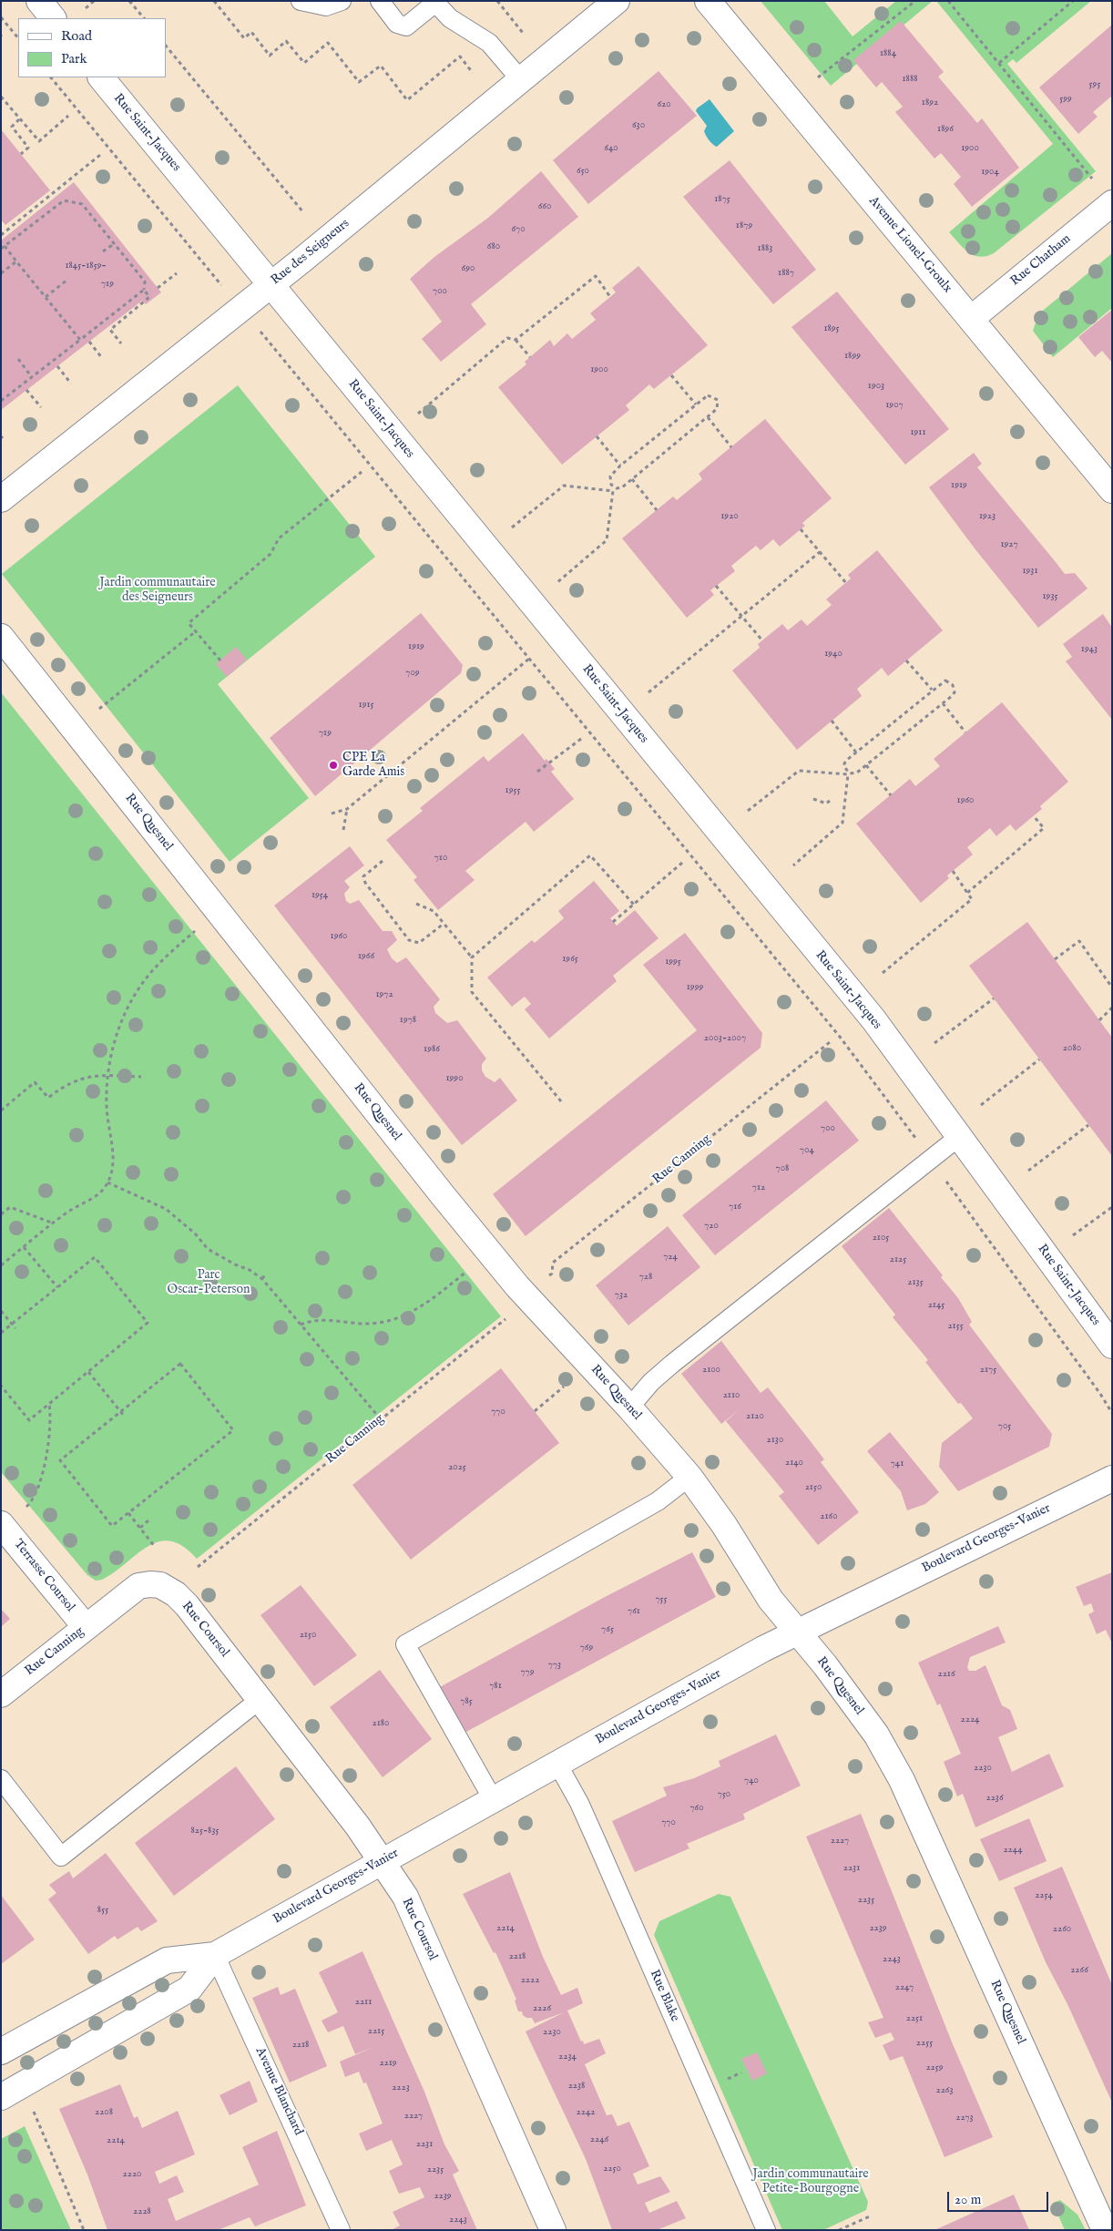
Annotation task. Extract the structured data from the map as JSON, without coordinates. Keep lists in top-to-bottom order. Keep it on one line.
{"streets":{"street":["Rue Saint-Jacques","Avenue Lionel-Groulx","Rue des Seigneurs","Rue Chatham","Rue Quesnel","Rue Canning","Boulevard Georges-Vanier","Terrasse Coursol","Rue Coursol"],"lane":["Rue Blake","Avenue Blanchard"]},"crossings":[["Rue Saint-Jacques","Rue des Seigneurs"],["Avenue Lionel-Groulx","Rue Chatham"],["Rue Quesnel","Boulevard Georges-Vanier"],["Rue Canning","Terrasse Coursol"],["Rue Canning","Rue Coursol"],["Boulevard Georges-Vanier","Rue Coursol"],["Boulevard Georges-Vanier","Rue Blake"],["Boulevard Georges-Vanier","Avenue Blanchard"]],"parks":["Jardin communautaire des Seigneurs","Parc Oscar-Peterson","Jardin communautaire Petite-Bourgogne"],"places":["CPE La Garde Amis"],"house_numbers":["1884","1888","595","599","1892","620","630","1896","640","1900","650","1904","1875","660","1879","670","680","1883","1845-1859-","690","1887","719","700","1895","1899","1900","1903","1907","1911","1919","1920","1923","1927","1931","1935","1919","1943","1940","709","1915","719","1955","1960","710","1954","1960","1966","1965","1995","1999","1972","1978","2003-2007","2080","1986","1990","700","704","708","712","716","720","2105","724","2125","728","2135","732","2145","2155","2100","2175","2110","770","2120","705","2130","2140","741","2025","2150","2160","755","761","765","2150","769","773","779","2216","781","785","2224","2180","2230","740","750","2236","760","770","825-835","2227","2244","2231","2254","2235","855","2214","2239","2260","2218","2243","2266","2222","2247","2211","2226","2251","2215","2230","2255","2218","2234","2219","2259","2238","2223","2263","2208","2242","2227","2273","2246","2214","2231","2250","2235","2220","2239","2228","2243"],"legend":["Road","Park"],"scale_bar":"20 m"}
